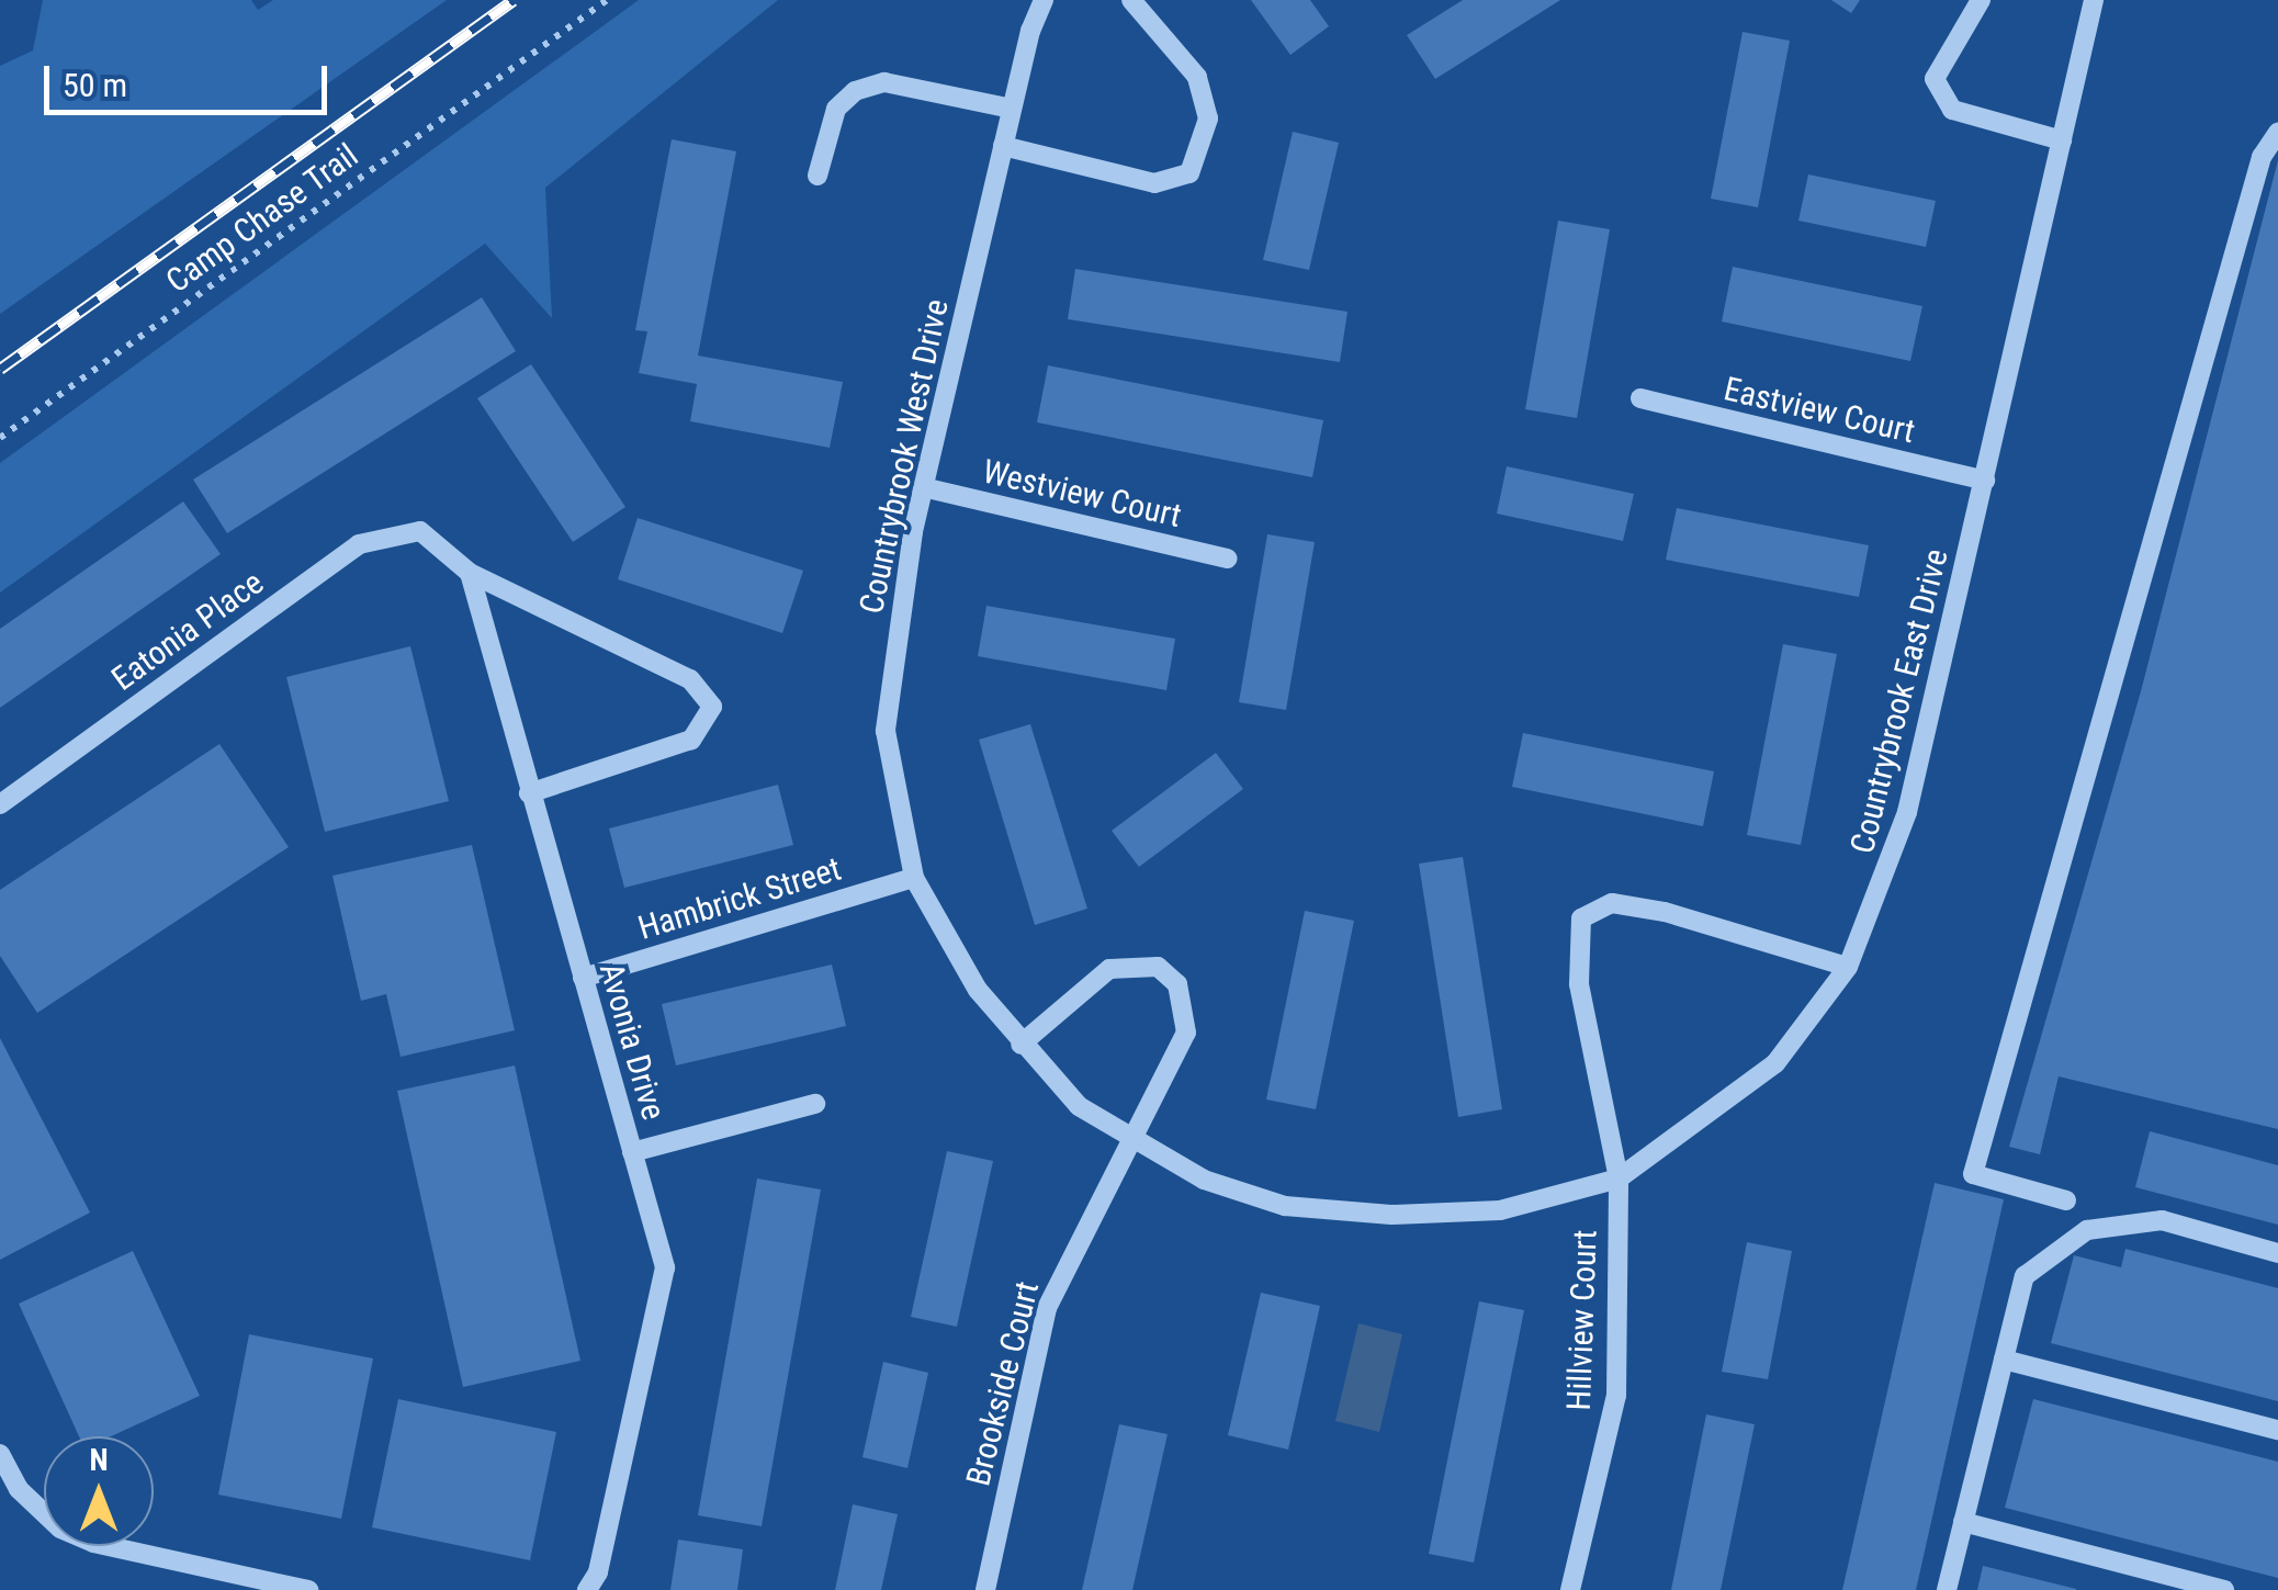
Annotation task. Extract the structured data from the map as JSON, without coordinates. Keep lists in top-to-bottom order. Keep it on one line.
{"streets":{"street":["Eastview Court","Countrybrook West Drive","Westview Court","Eatonia Place","Countrybrook East Drive","Hambrick Street","Avonia Drive","Hillview Court","Brookside Court"],"path":["Camp Chase Trail"]},"crossings":[["Eastview Court","Countrybrook East Drive"],["Countrybrook West Drive","Westview Court"],["Countrybrook West Drive","Countrybrook East Drive"],["Countrybrook West Drive","Hambrick Street"],["Countrybrook West Drive","Brookside Court"],["Eatonia Place","Avonia Drive"],["Countrybrook East Drive","Hillview Court"],["Hambrick Street","Avonia Drive"]],"scale_bar":"50 m","north":"top"}
